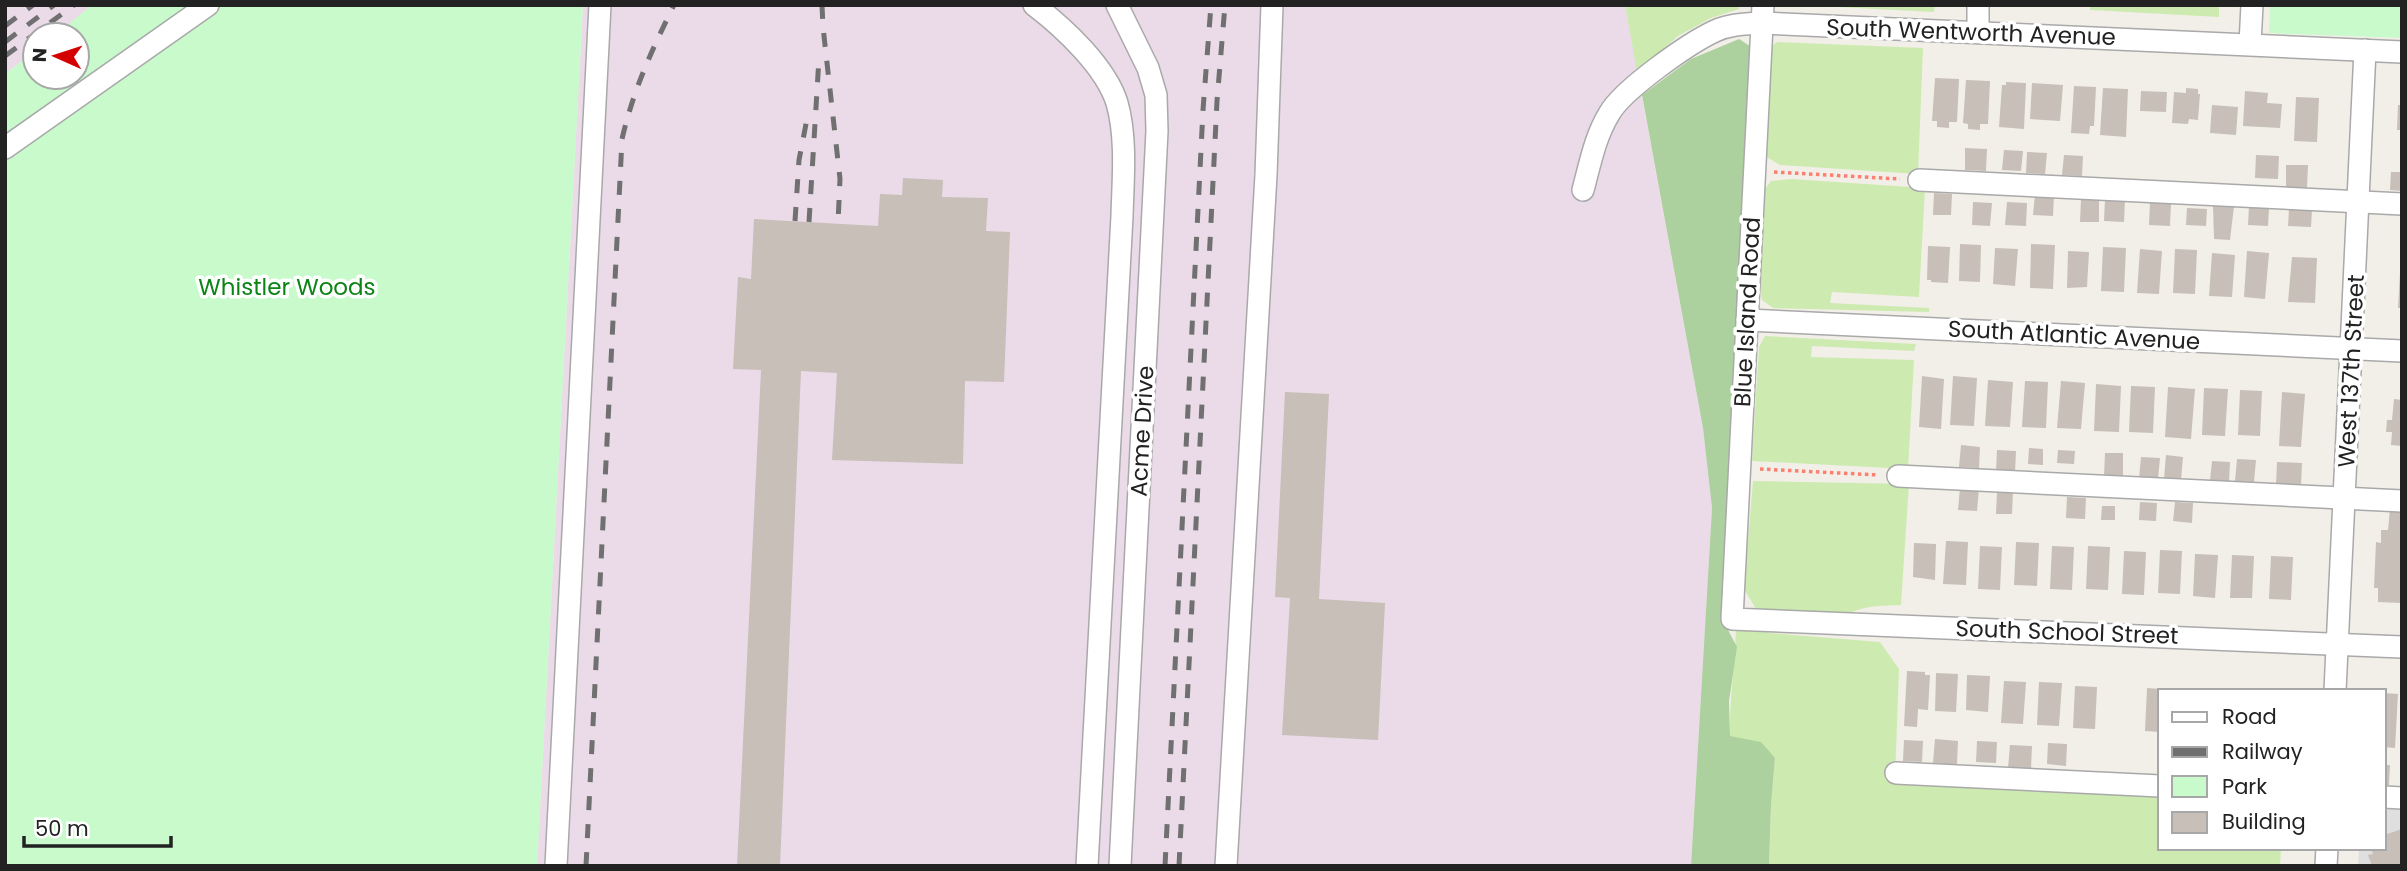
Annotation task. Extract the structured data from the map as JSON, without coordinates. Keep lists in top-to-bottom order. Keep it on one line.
{"streets":{"street":["South Wentworth Avenue","Blue Island Road","South Atlantic Avenue","West 137th Street","Acme Drive","South School Street"]},"crossings":[["South Wentworth Avenue","Blue Island Road"],["South Wentworth Avenue","West 137th Street"],["Blue Island Road","South Atlantic Avenue"],["Blue Island Road","South School Street"],["South Atlantic Avenue","West 137th Street"],["West 137th Street","South School Street"]],"parks":["Whistler Woods"],"legend":["Road","Railway","Park","Building"],"scale_bar":"50 m","north":"left"}
